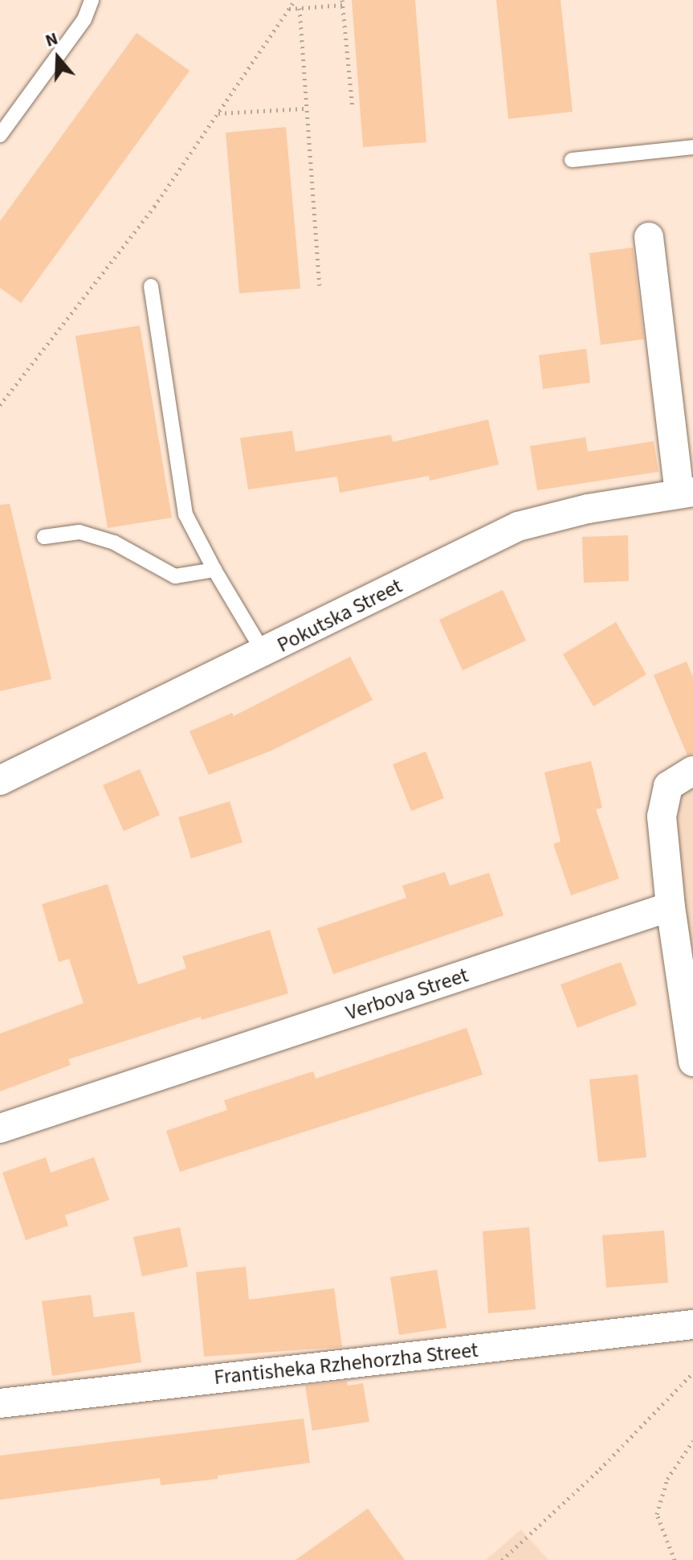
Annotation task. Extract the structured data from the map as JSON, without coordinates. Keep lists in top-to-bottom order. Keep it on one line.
{"streets":{"street":["Pokutska Street","Verbova Street","Frantisheka Rzhehorzha Street"]},"north":"top"}
